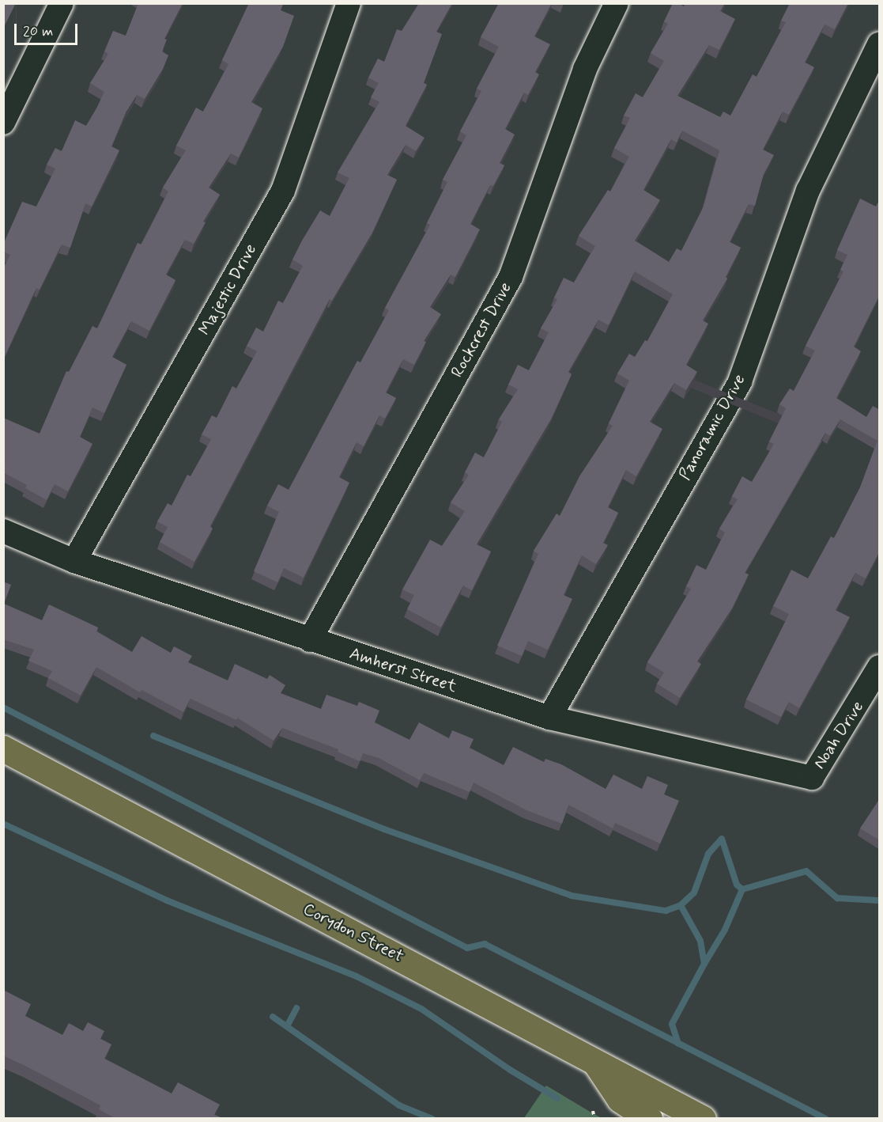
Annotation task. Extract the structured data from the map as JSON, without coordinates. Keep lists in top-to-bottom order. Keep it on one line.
{"streets":{"main road":["Corydon Street"],"street":["Majestic Drive","Rockcrest Drive","Panoramic Drive","Amherst Street","Noah Drive"]},"crossings":[["Majestic Drive","Amherst Street"],["Rockcrest Drive","Amherst Street"],["Panoramic Drive","Amherst Street"],["Amherst Street","Noah Drive"]],"scale_bar":"20 m"}
